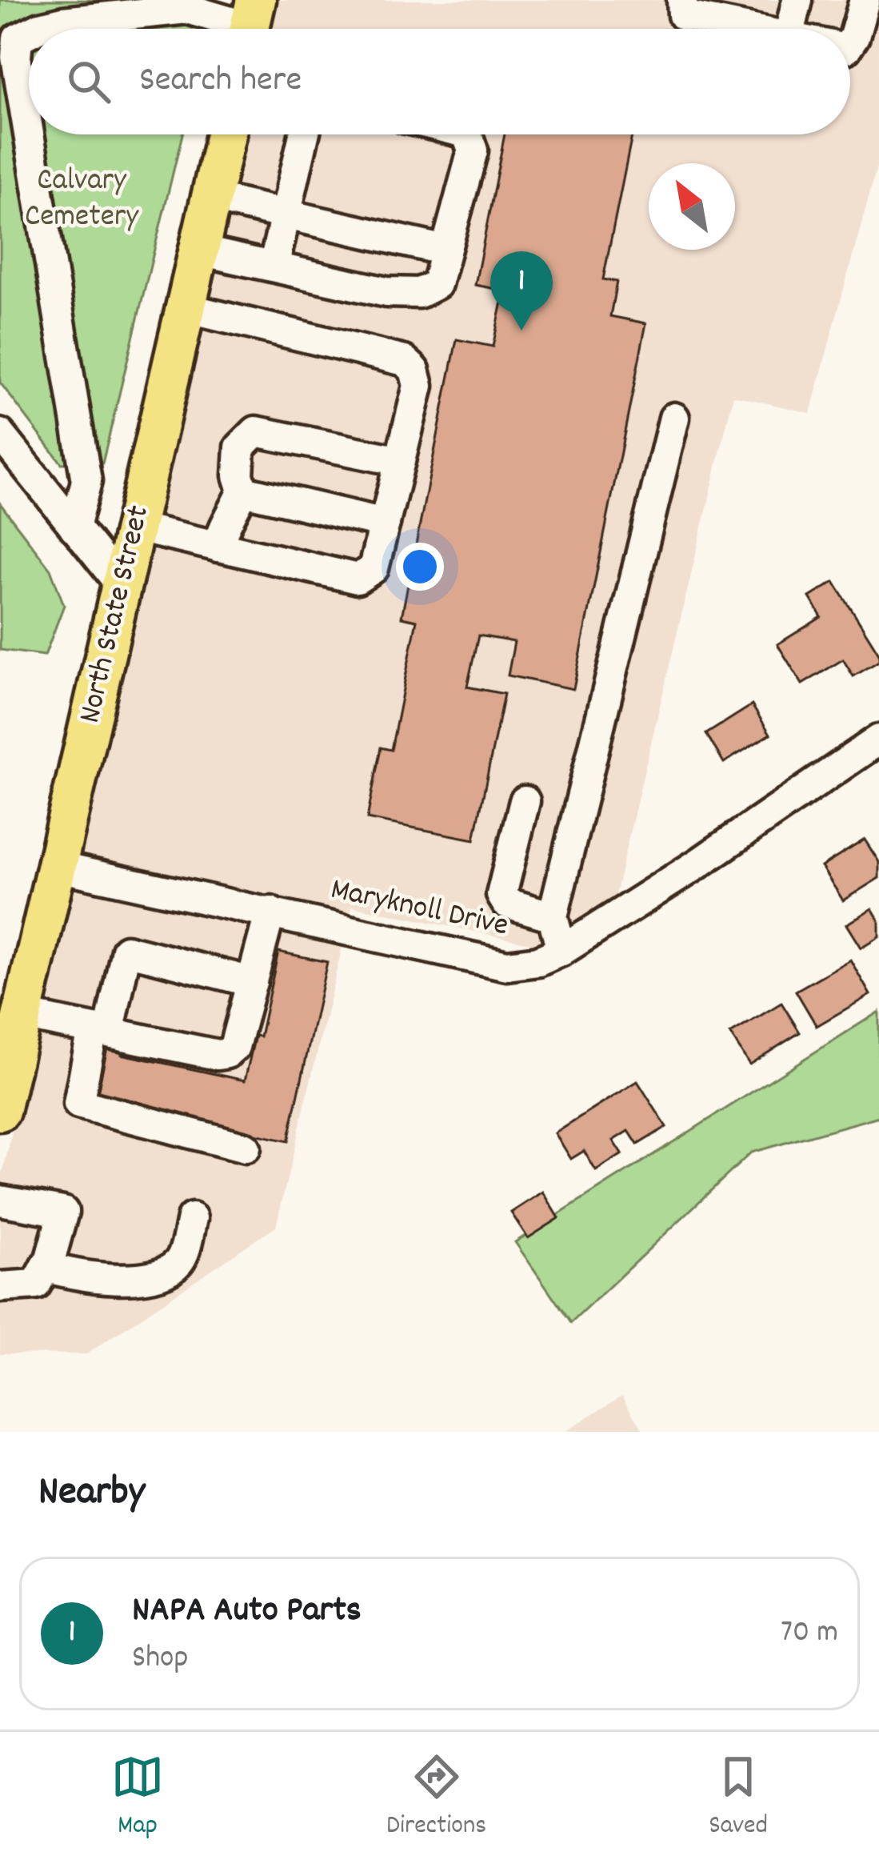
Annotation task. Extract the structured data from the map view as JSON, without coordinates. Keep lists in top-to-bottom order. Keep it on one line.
{"streets":{"main road":["North State Street"],"street":["Maryknoll Drive"]},"crossings":[["North State Street","Maryknoll Drive"]],"parks":["Calvary Cemetery"],"north":"top left","page":{"search":"Search here","pins":"1","heading":"Nearby","list":[{"mark":"1","name":"NAPA Auto Parts","note":"Shop","value":"70 m"}],"nav":["Map","Directions","Saved"]}}
